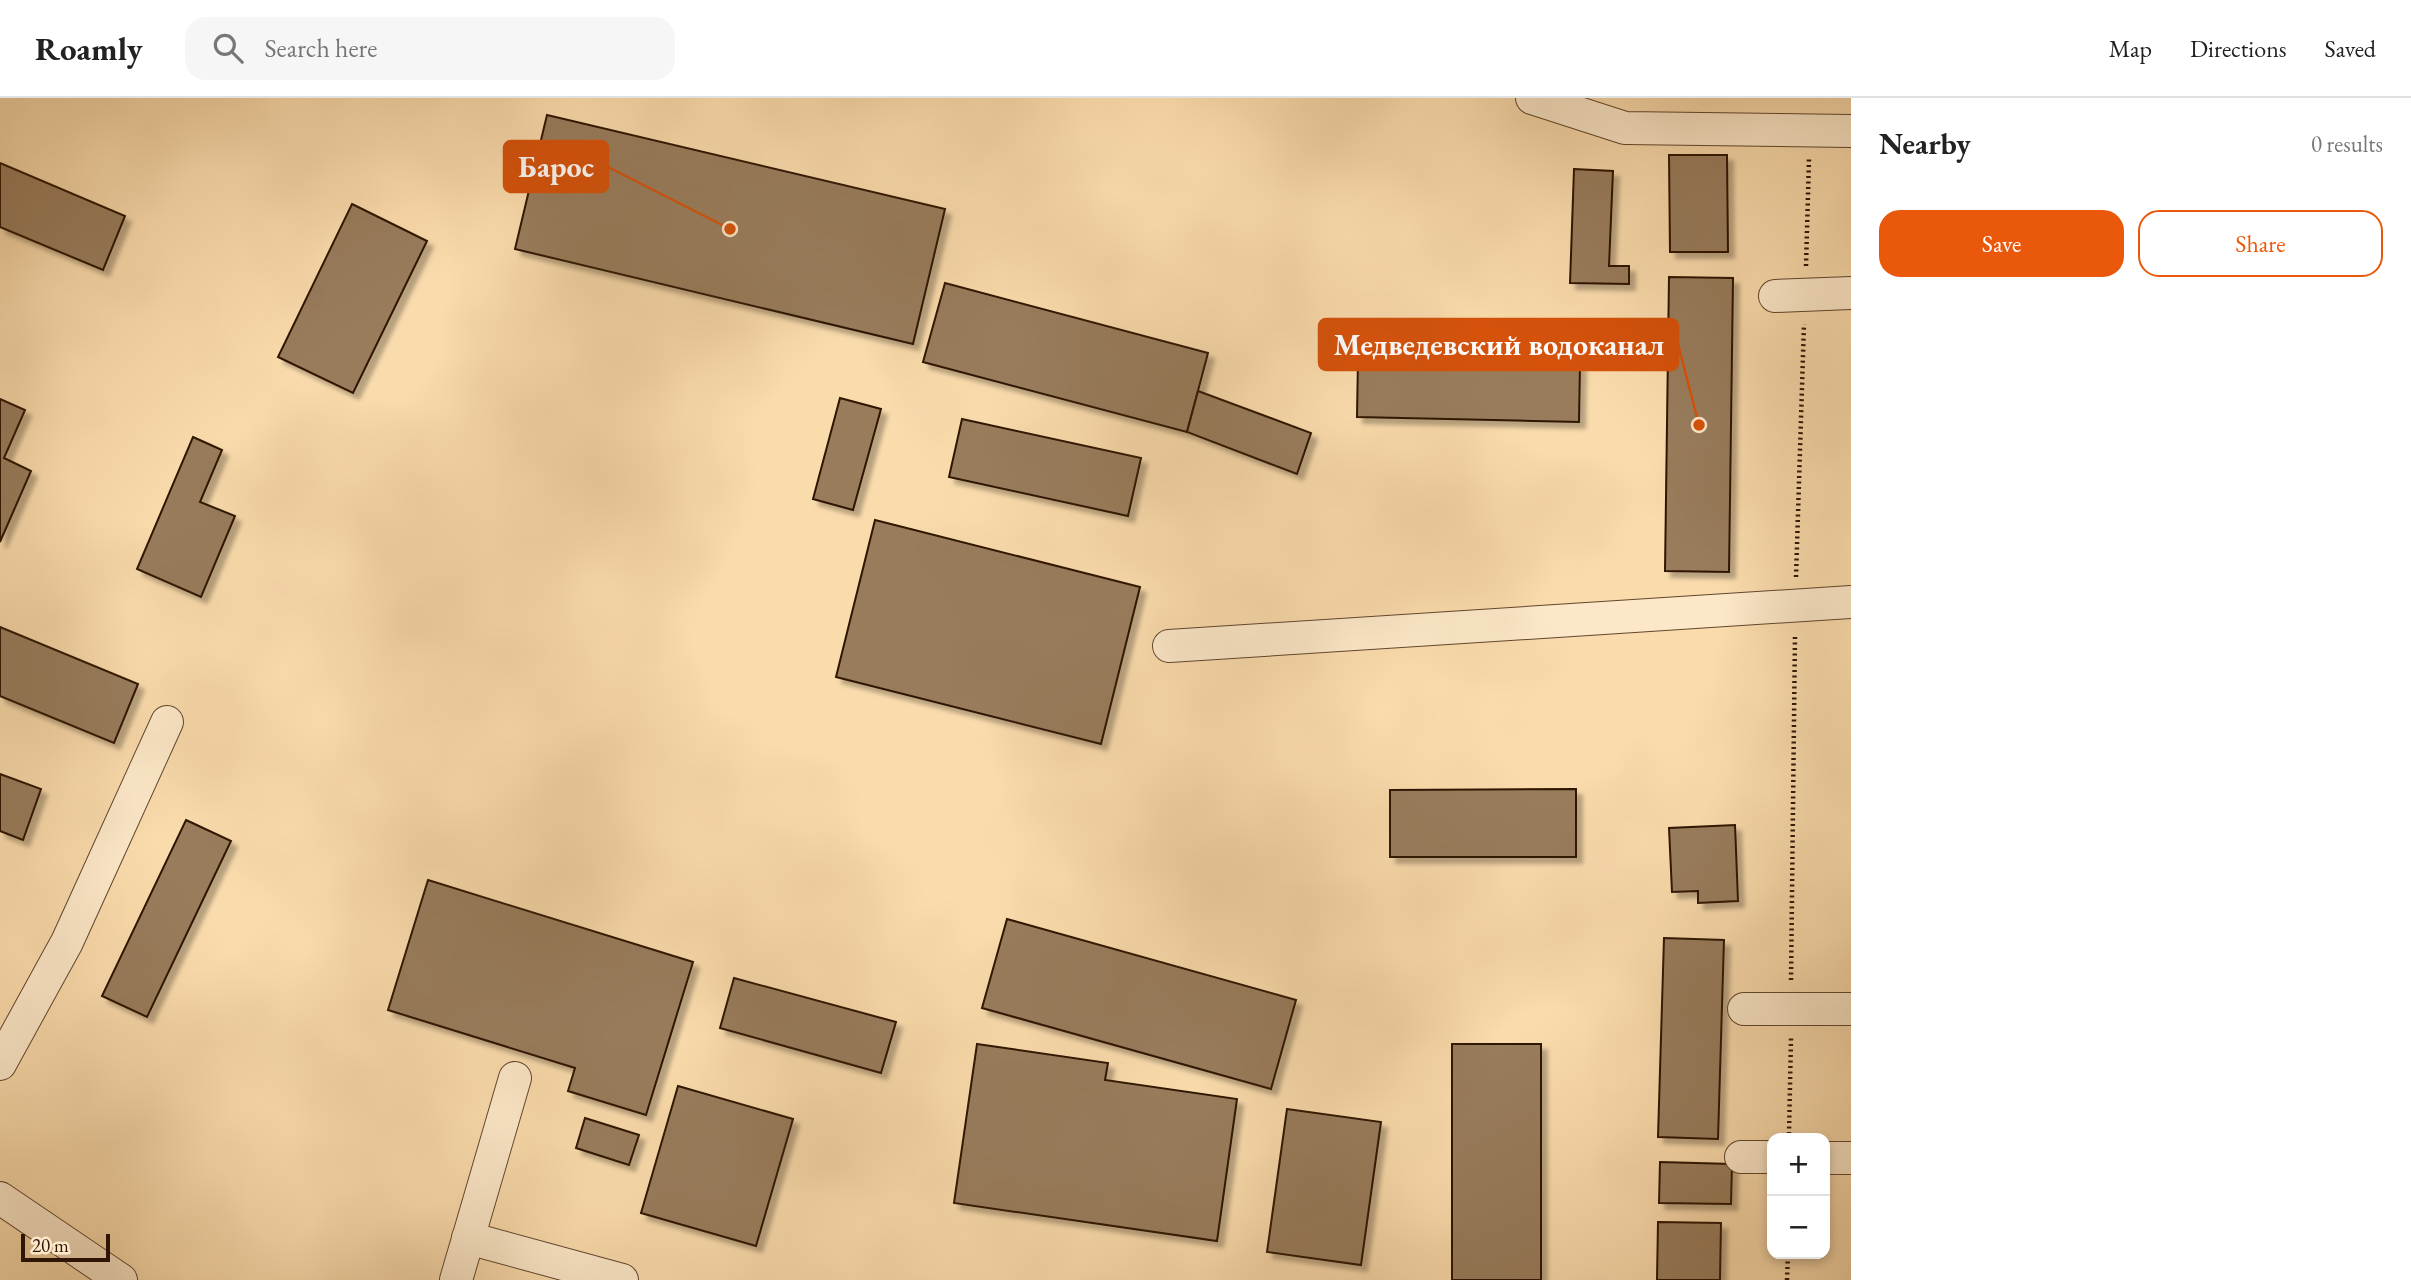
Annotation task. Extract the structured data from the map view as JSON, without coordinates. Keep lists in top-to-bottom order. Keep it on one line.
{"places":["Барос","Медведевский водоканал"],"scale_bar":"20 m","page":{"header":"Roamly","search":"Search here","nav":["Map","Directions","Saved"],"heading":["Nearby","0 results"],"buttons":["Save","Share"],"map_buttons":["+","−"],"scale":"20 m"}}
